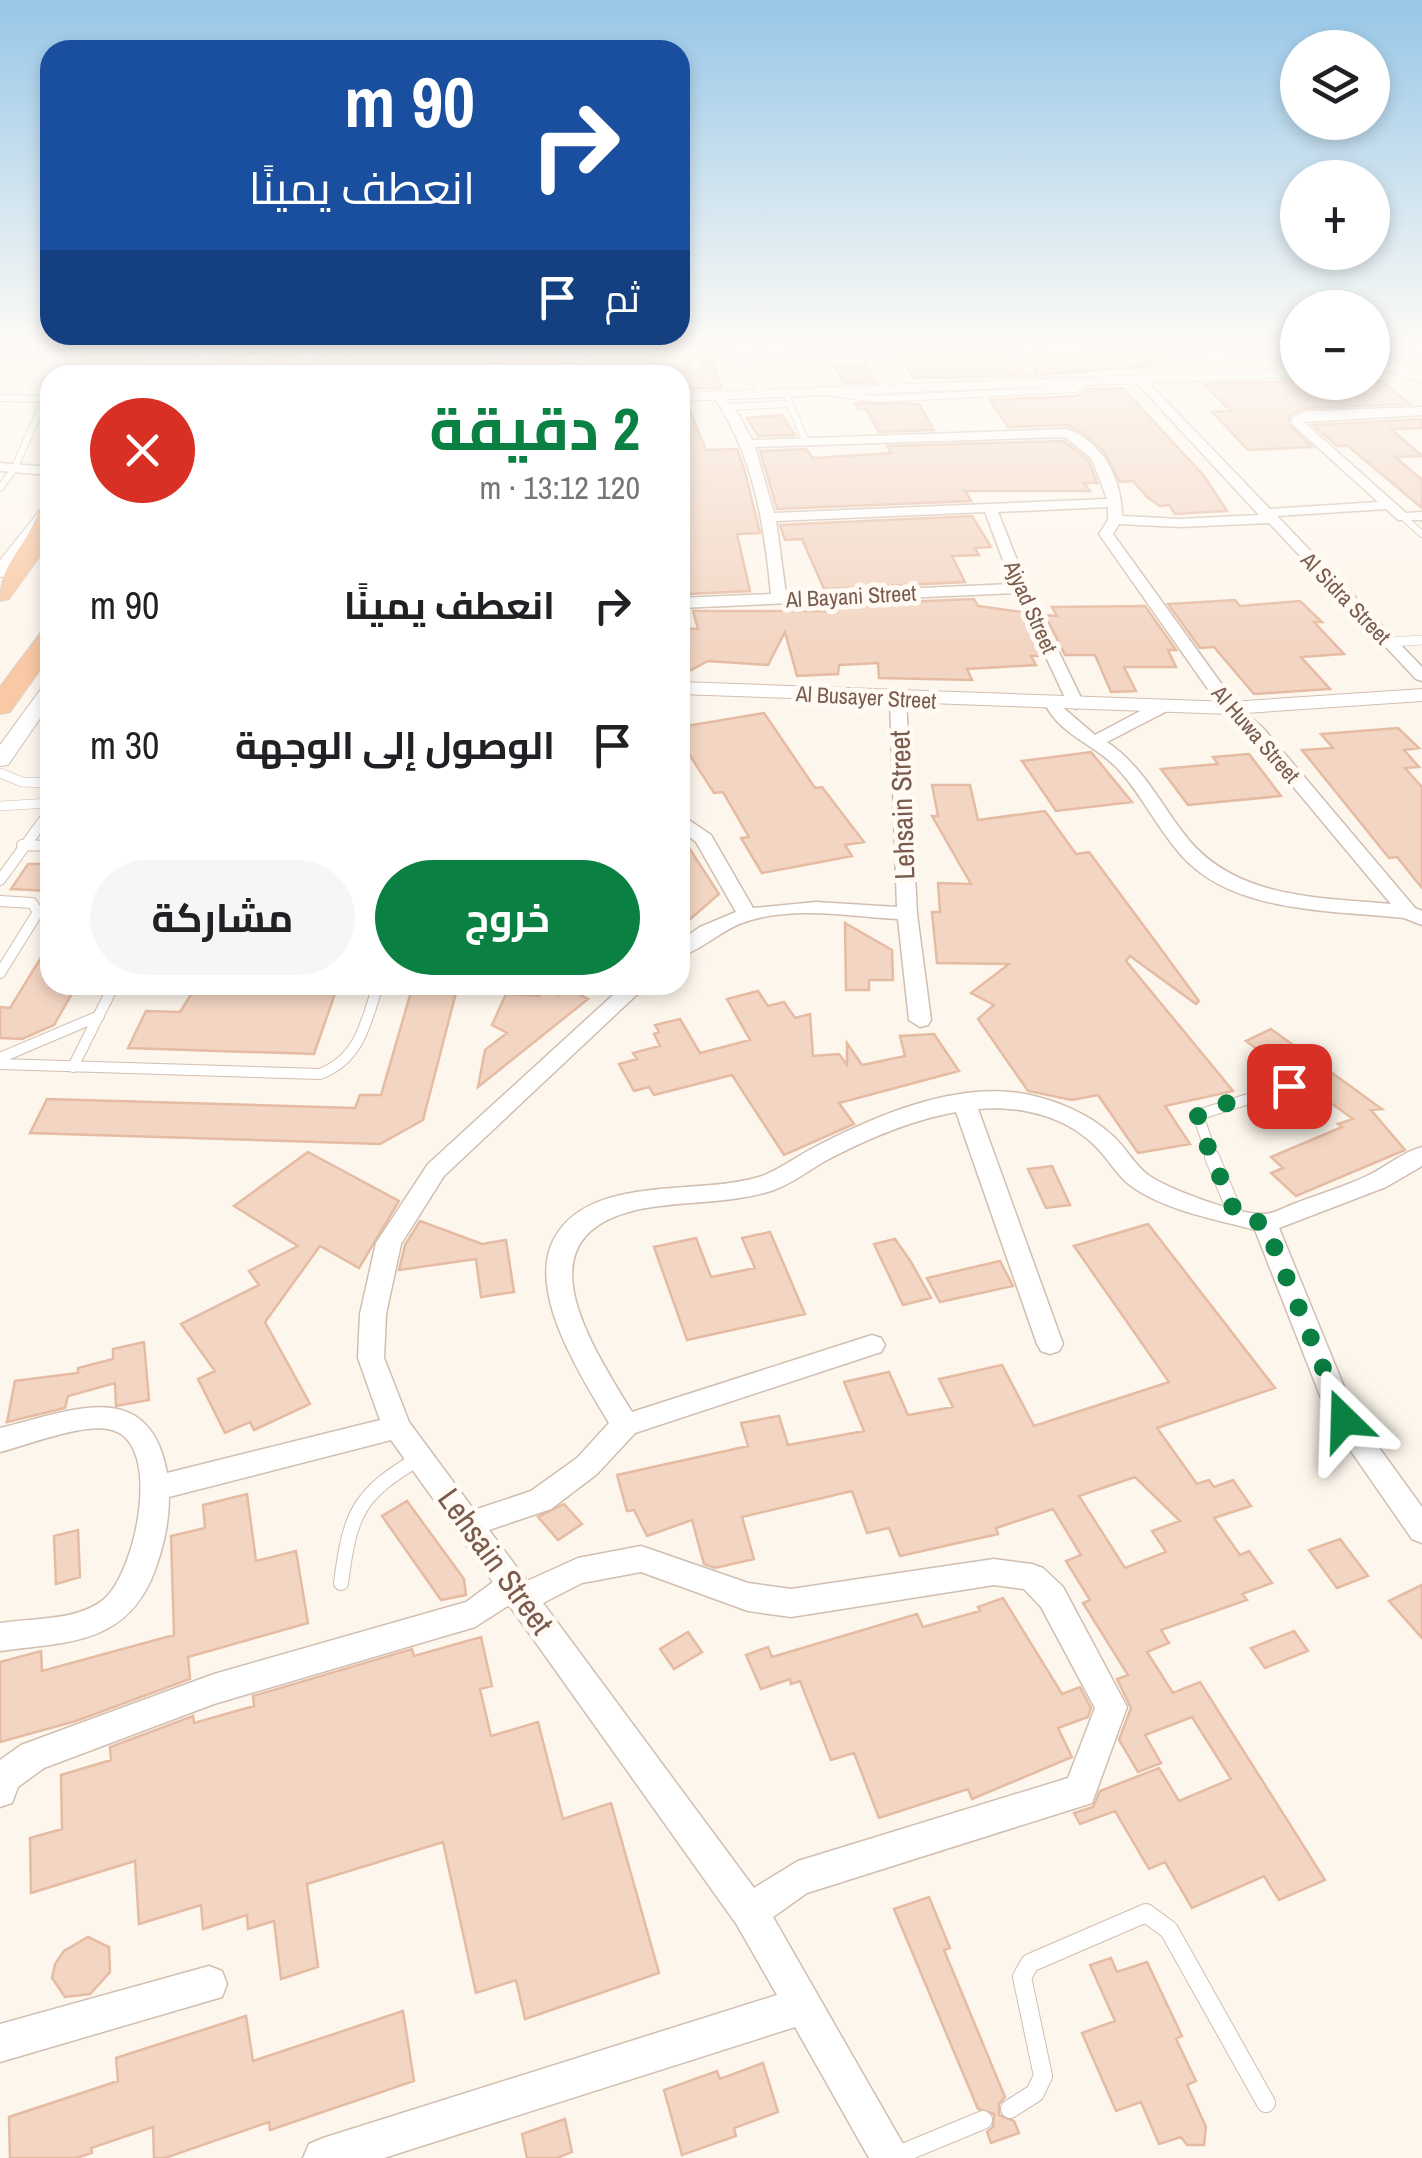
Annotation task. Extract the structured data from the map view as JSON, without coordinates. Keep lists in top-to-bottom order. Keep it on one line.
{"streets":{"street":["Al Bayani Street","Al Sidra Street","Ajyad Street","Al Busayer Street","Al Huwa Street","Lehsain Street"]},"crossings":[["Al Bayani Street","Ajyad Street"],["Al Sidra Street","Al Huwa Street"],["Ajyad Street","Al Busayer Street"],["Al Busayer Street","Al Huwa Street"],["Al Busayer Street","Lehsain Street"]],"page":{"map_buttons":["+","−"],"turn":["90 m","انعطف يمينًا"],"then":"ثم","heading":["2 دقيقة","120 m · 13:12"],"list":[{"name":"انعطف يمينًا","value":"90 m"},{"name":"الوصول إلى الوجهة","value":"30 m"}],"buttons":["خروج","مشاركة"]}}
